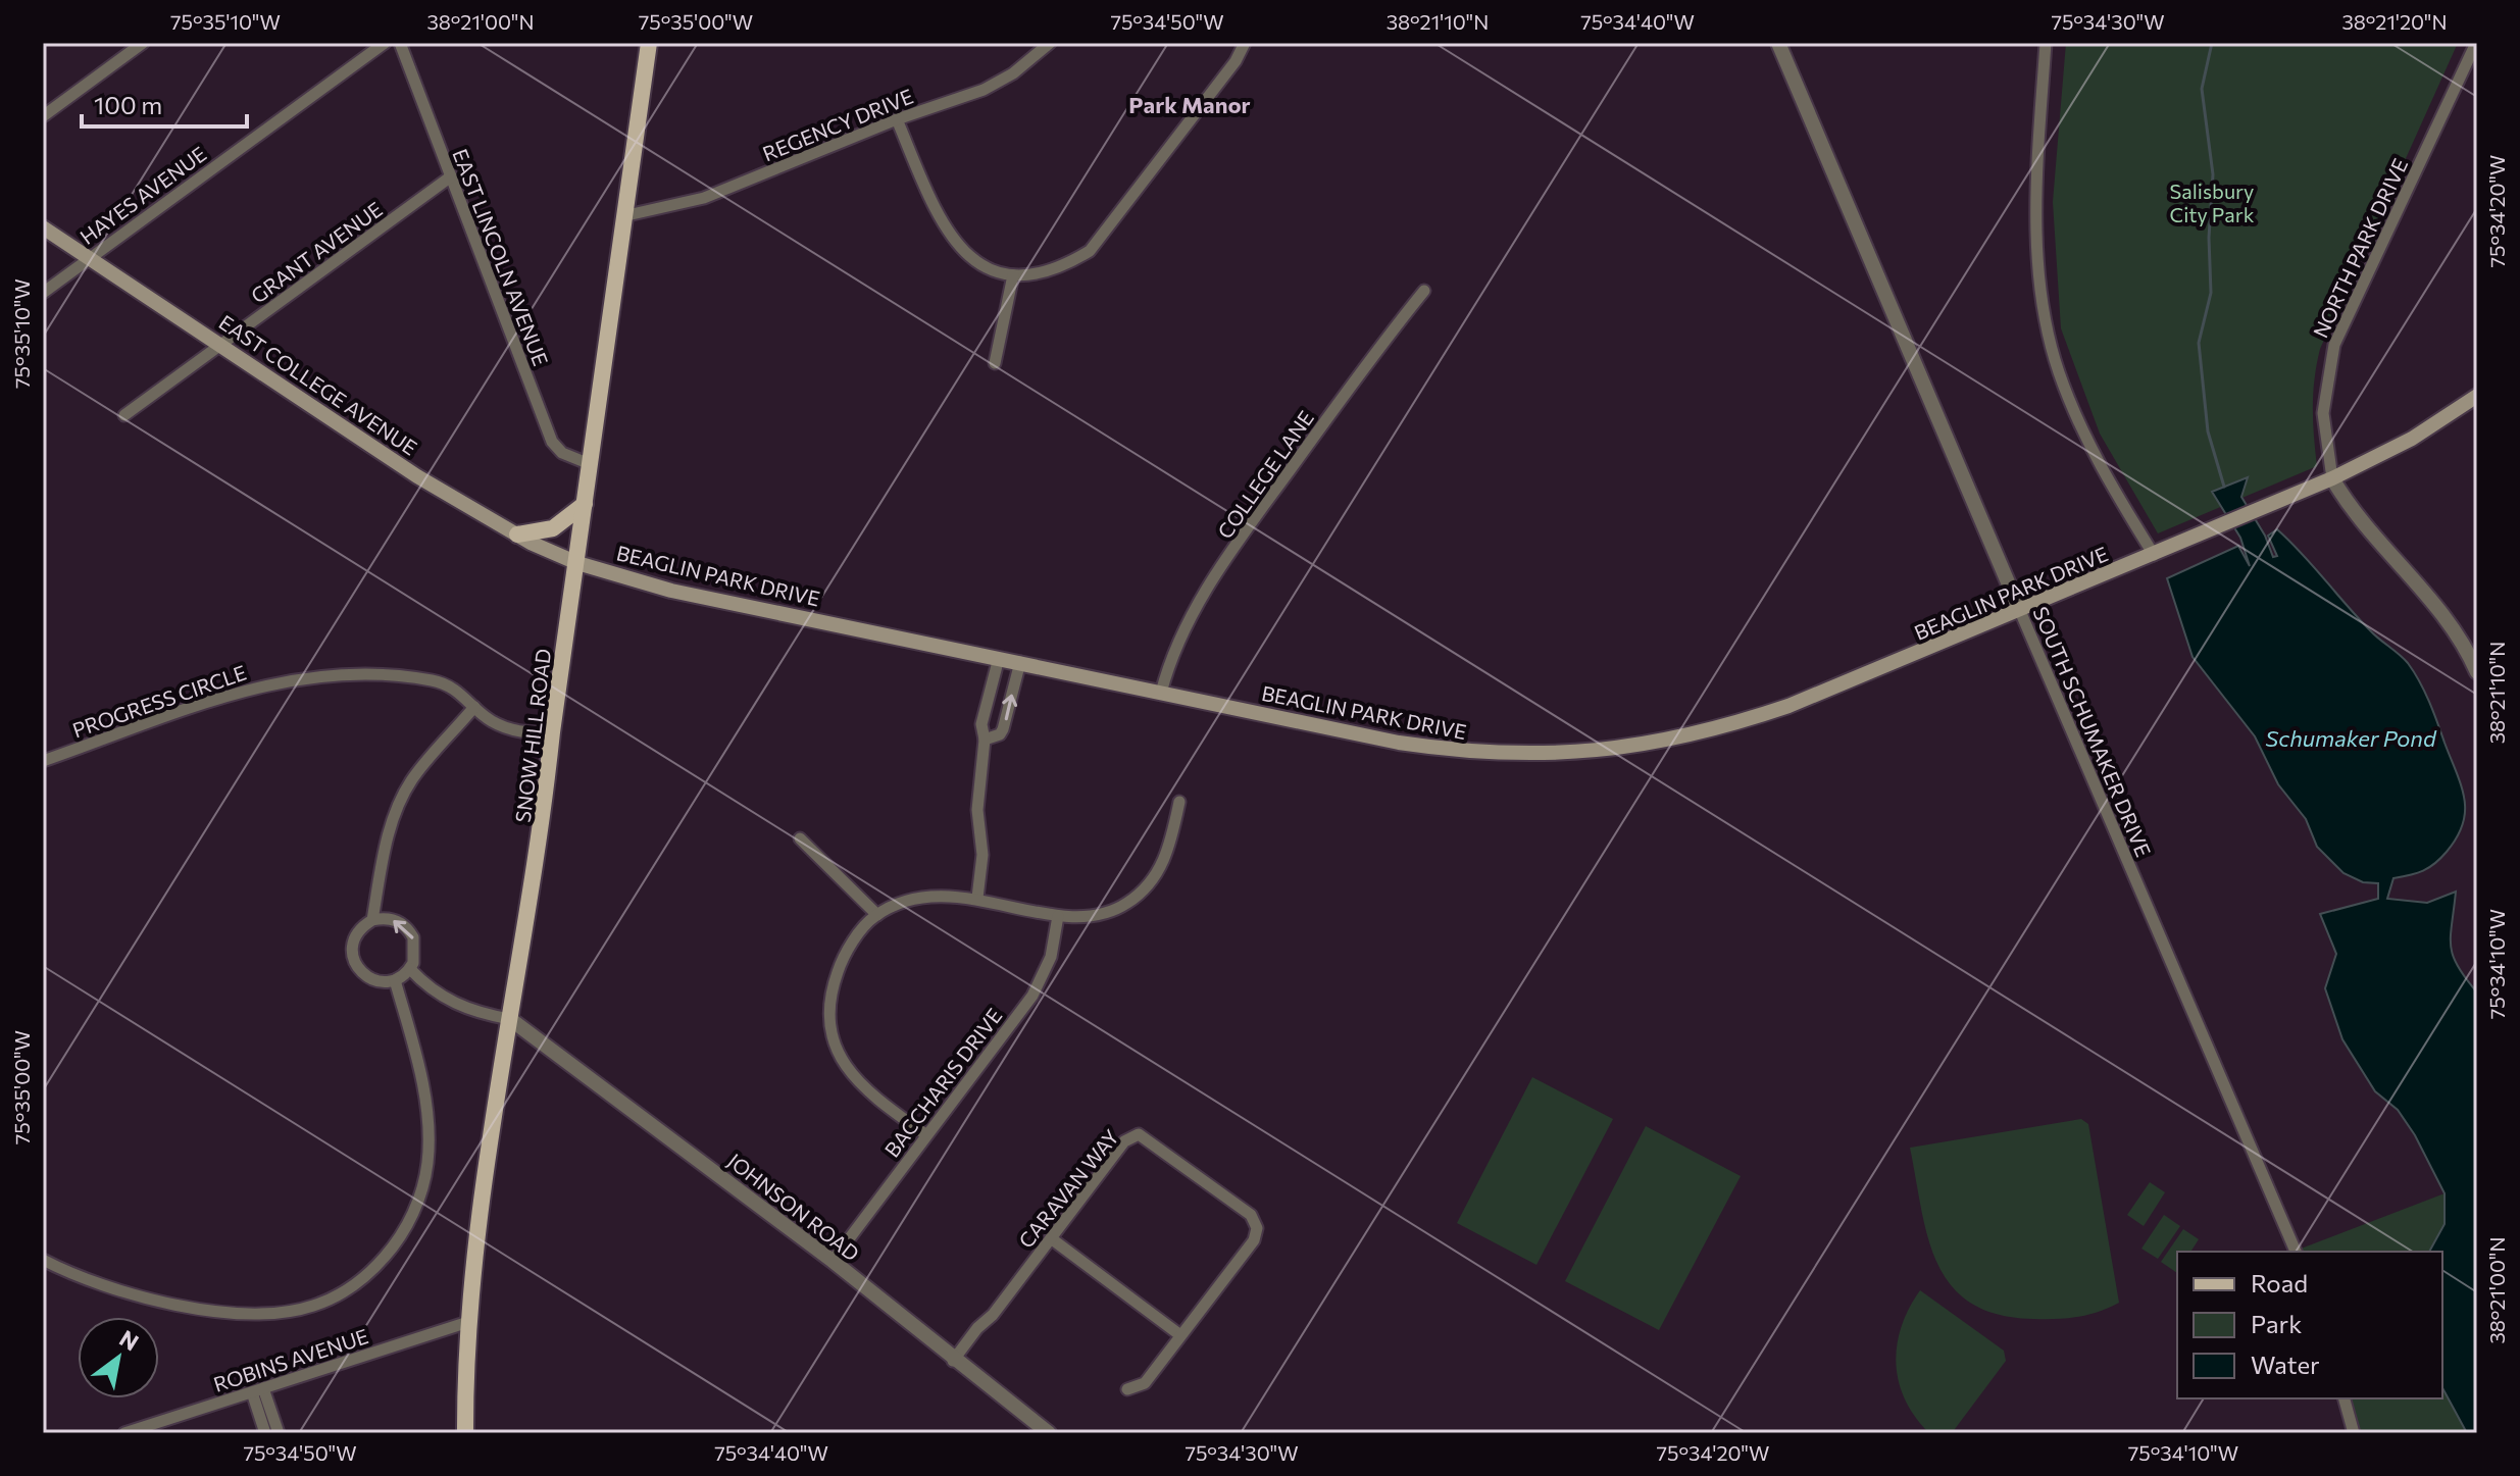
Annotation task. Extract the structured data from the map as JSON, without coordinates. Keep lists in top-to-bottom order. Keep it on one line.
{"streets":{"main road":["EAST COLLEGE AVENUE","BEAGLIN PARK DRIVE","SNOW HILL ROAD"],"street":["REGENCY DRIVE","HAYES AVENUE","NORTH PARK DRIVE","GRANT AVENUE","EAST LINCOLN AVENUE","COLLEGE LANE","PROGRESS CIRCLE","SOUTH SCHUMAKER DRIVE","BACCHARIS DRIVE","CARAVAN WAY","JOHNSON ROAD","ROBINS AVENUE"]},"crossings":[["REGENCY DRIVE","SNOW HILL ROAD"],["HAYES AVENUE","EAST COLLEGE AVENUE"],["NORTH PARK DRIVE","BEAGLIN PARK DRIVE"],["GRANT AVENUE","EAST LINCOLN AVENUE"],["GRANT AVENUE","EAST COLLEGE AVENUE"],["EAST LINCOLN AVENUE","SNOW HILL ROAD"],["EAST COLLEGE AVENUE","BEAGLIN PARK DRIVE"],["EAST COLLEGE AVENUE","SNOW HILL ROAD"],["COLLEGE LANE","BEAGLIN PARK DRIVE"],["BEAGLIN PARK DRIVE","SOUTH SCHUMAKER DRIVE"],["BEAGLIN PARK DRIVE","SNOW HILL ROAD"],["PROGRESS CIRCLE","SNOW HILL ROAD"],["SNOW HILL ROAD","JOHNSON ROAD"],["SNOW HILL ROAD","ROBINS AVENUE"],["BACCHARIS DRIVE","JOHNSON ROAD"],["CARAVAN WAY","JOHNSON ROAD"]],"districts":["Park Manor"],"water":["Schumaker Pond"],"parks":["Salisbury City Park"],"legend":["Road","Park","Water"],"scale_bar":"100 m","north":"top right","coordinates":["75°35'10\"W","38°21'00\"N","75°35'00\"W","75°34'50\"W","38°21'10\"N","75°34'40\"W","75°34'30\"W","38°21'20\"N","75°34'20\"W","75°34'10\"W"]}
